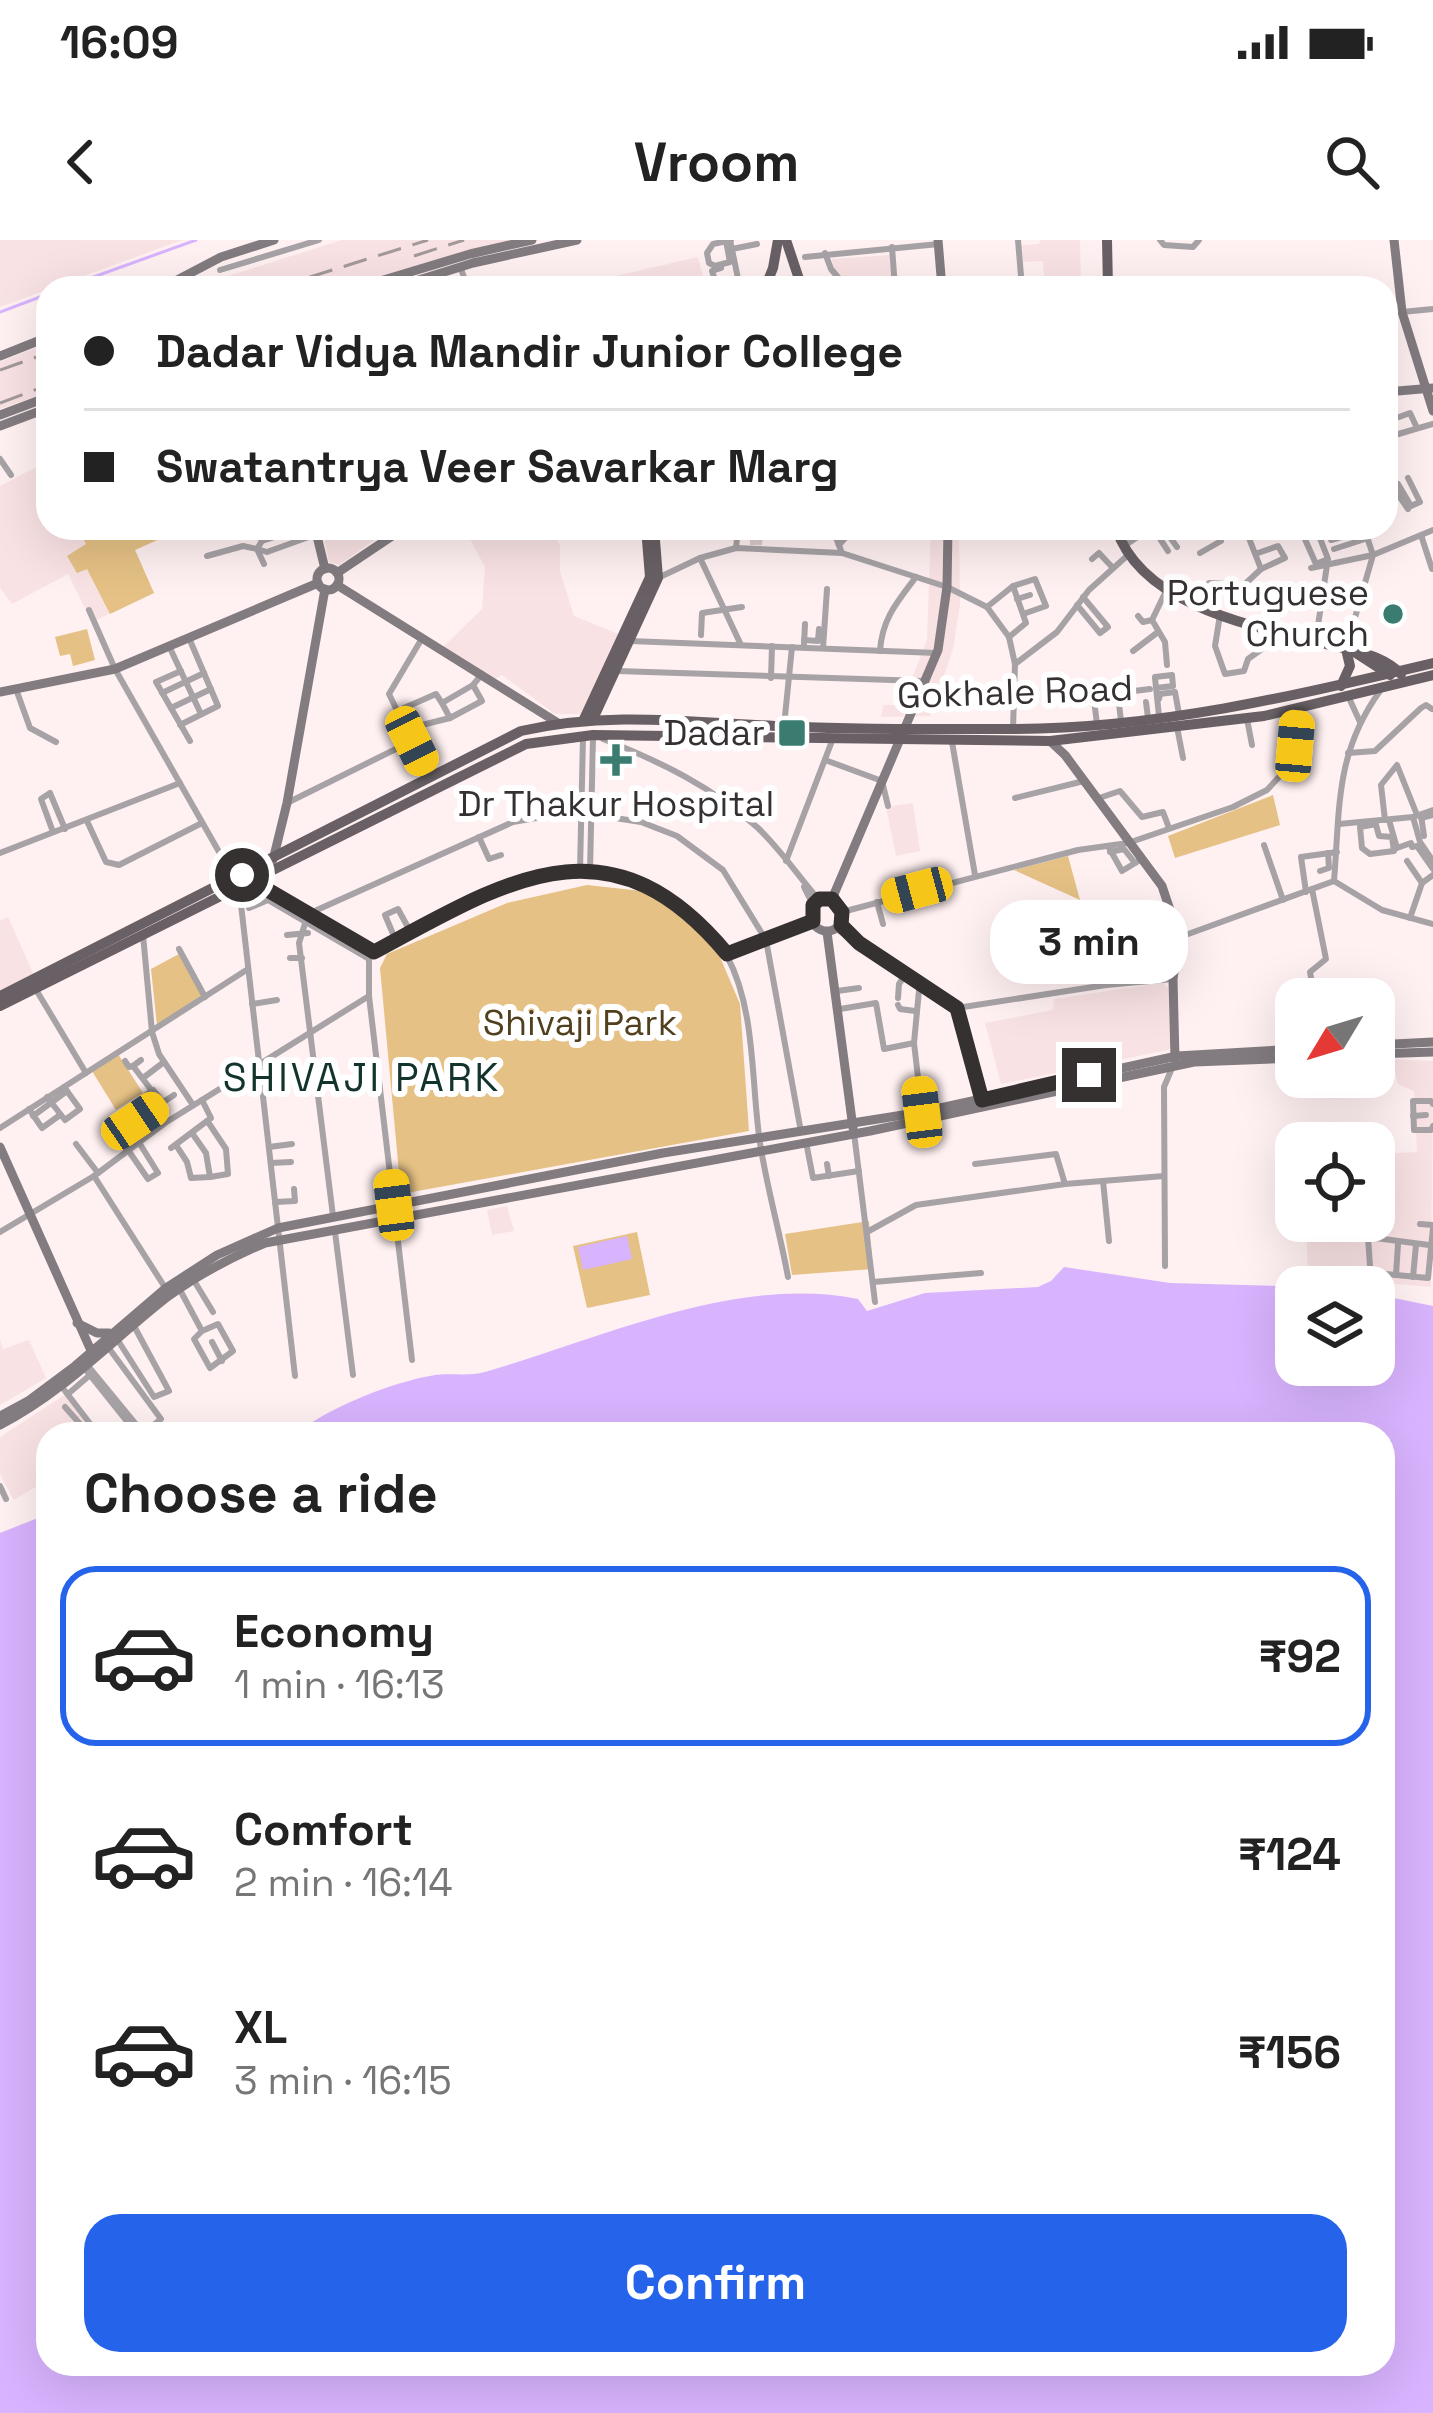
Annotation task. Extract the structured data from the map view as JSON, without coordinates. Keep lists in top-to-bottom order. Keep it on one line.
{"streets":{"main road":["Gokhale Road"]},"districts":["SHIVAJI PARK"],"parks":["Shivaji Park"],"places":{"other":["Portuguese Church"],"transit":["Dadar"],"health":["Dr Thakur Hospital"]},"north":"bottom left","page":{"status":"16:09","header":"Vroom","banner":["Dadar Vidya Mandir Junior College","Swatantrya Veer Savarkar Marg"],"bubble":"3 min","heading":"Choose a ride","list":[{"name":"Economy","note":"1 min · 16:13","value":"₹92"},{"name":"Comfort","note":"2 min · 16:14","value":"₹124"},{"name":"XL","note":"3 min · 16:15","value":"₹156"}],"buttons":"Confirm"}}
